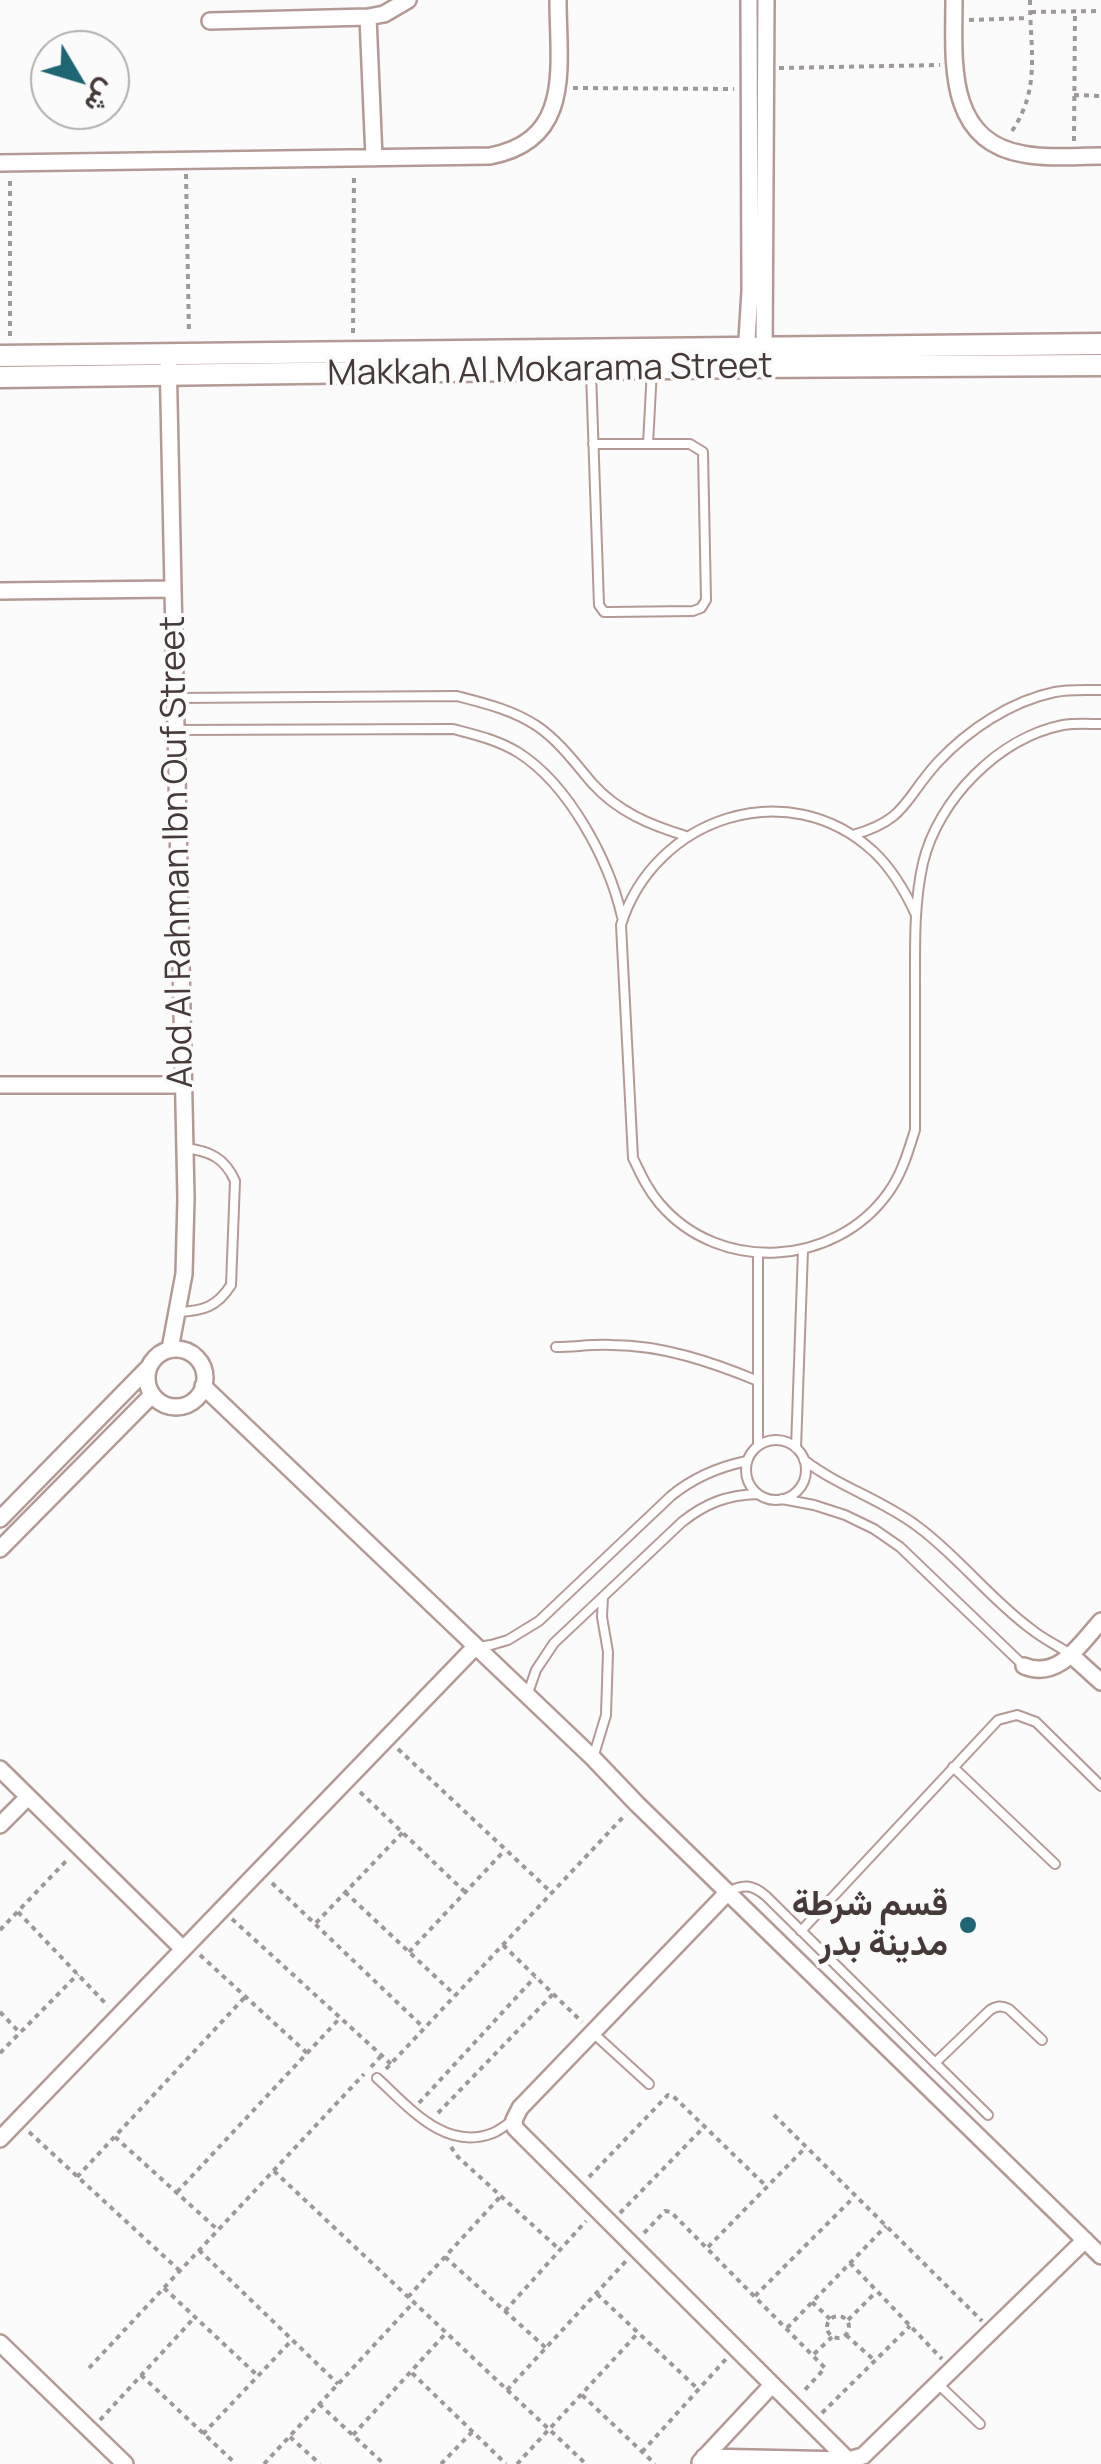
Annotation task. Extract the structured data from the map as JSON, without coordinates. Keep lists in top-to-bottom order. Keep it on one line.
{"streets":{"street":["Makkah Al Mokarama Street","Abd Al Rahman Ibn Ouf Street"]},"crossings":[["Makkah Al Mokarama Street","Abd Al Rahman Ibn Ouf Street"]],"places":["قسم شرطة مدينة بدر"],"north":"bottom right"}
